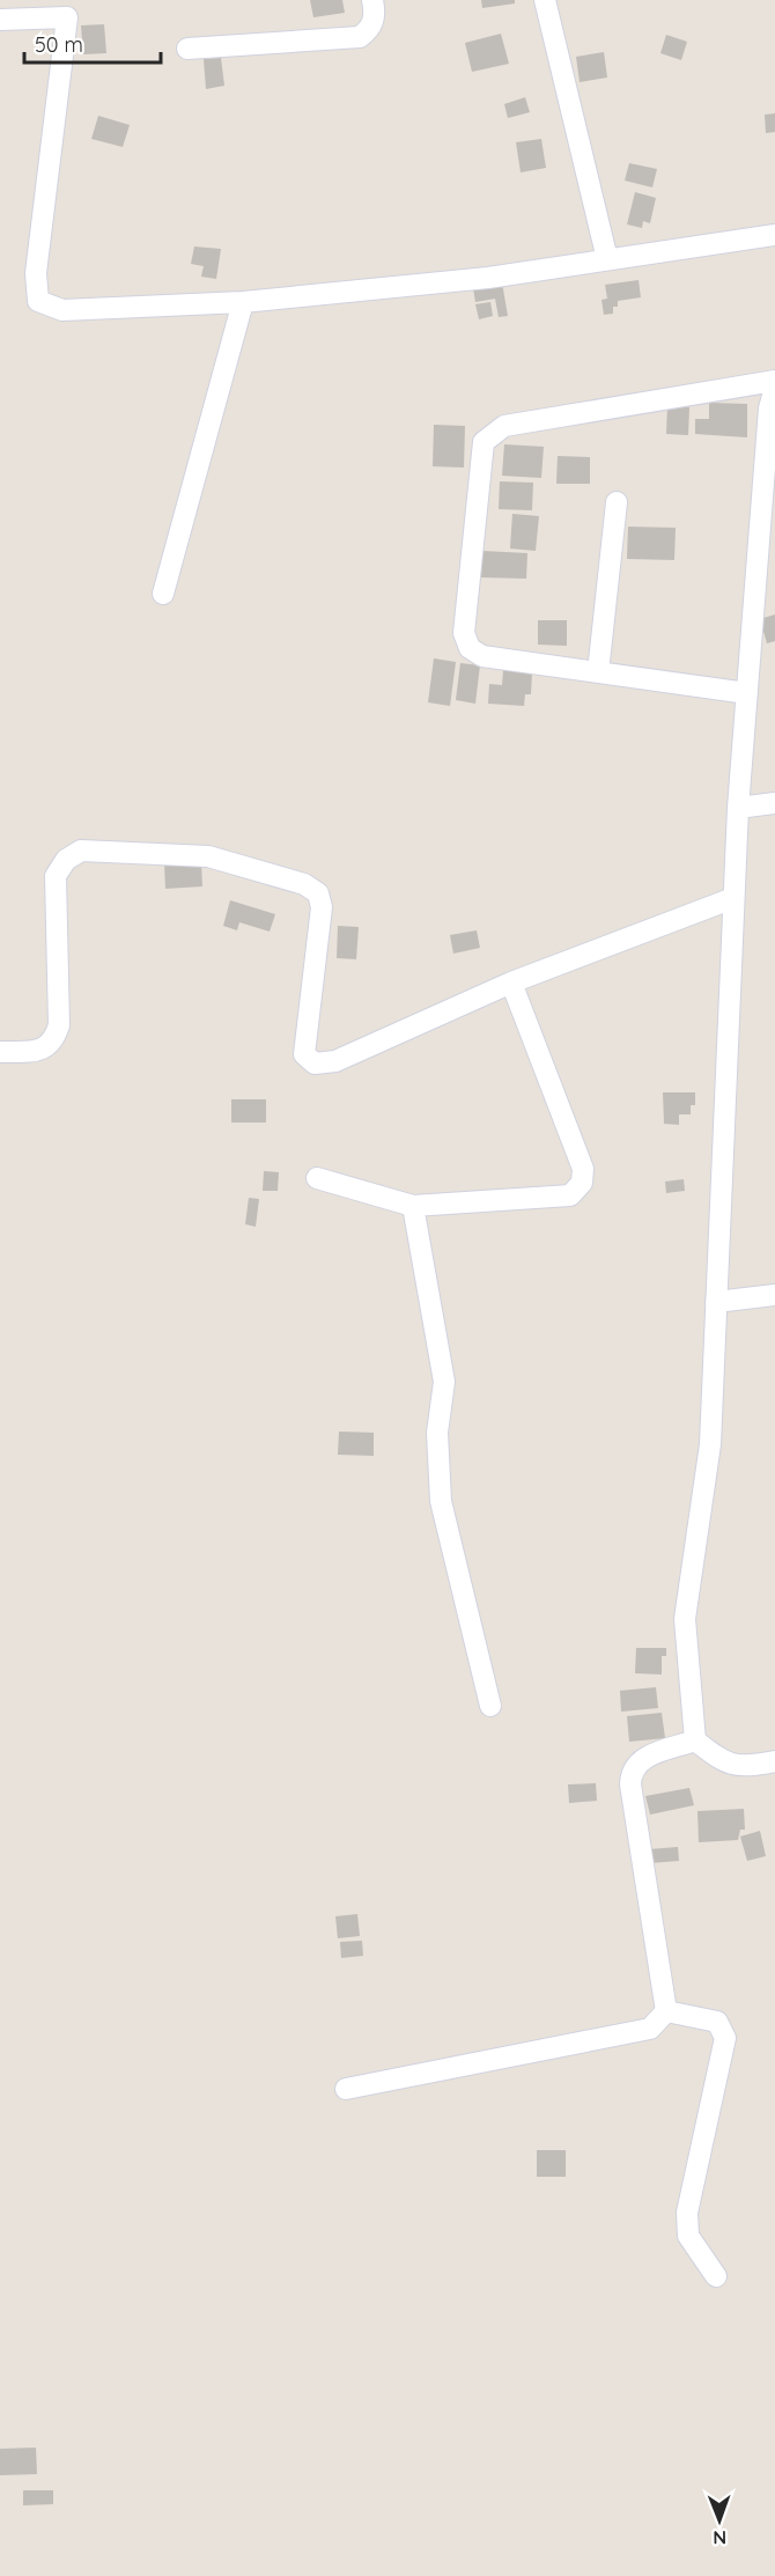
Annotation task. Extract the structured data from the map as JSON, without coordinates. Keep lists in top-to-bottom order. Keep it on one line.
{"scale_bar":"50 m","north":"bottom"}
